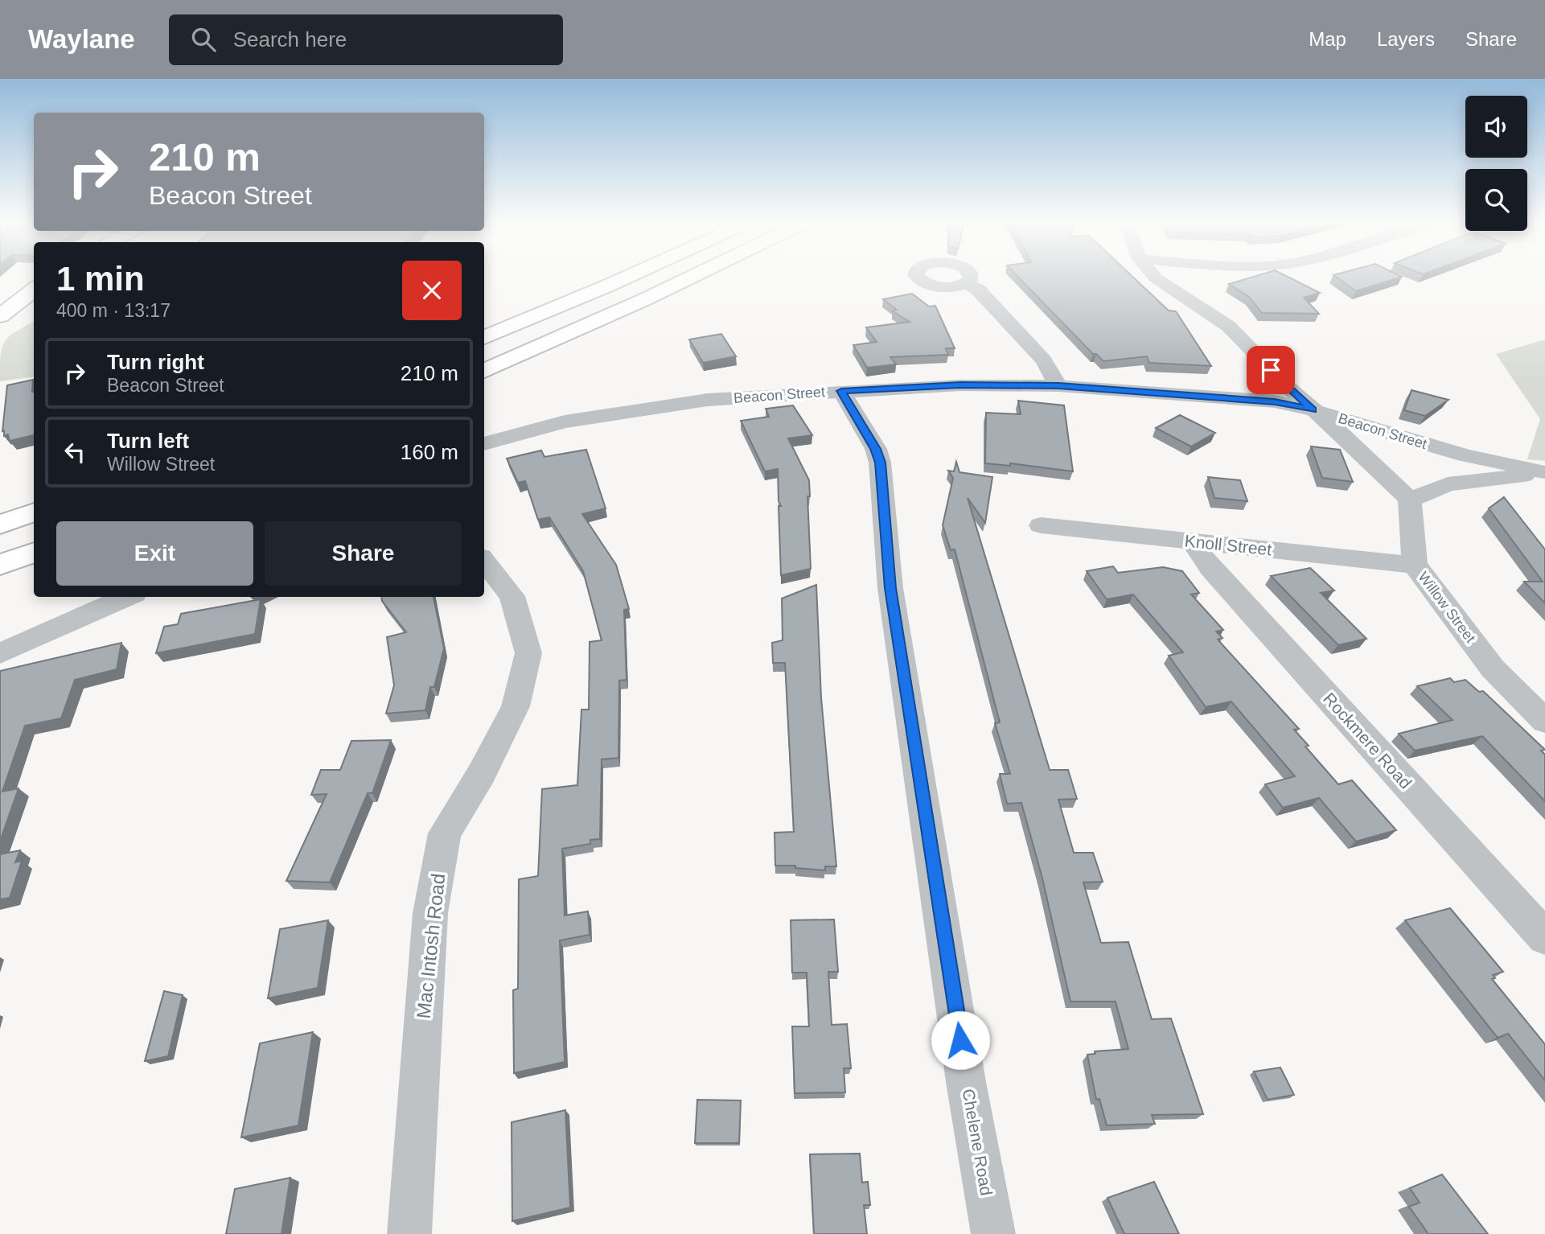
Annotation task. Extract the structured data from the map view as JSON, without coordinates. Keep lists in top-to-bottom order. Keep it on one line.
{"streets":{"street":["Beacon Street","Knoll Street","Willow Street","Rockmere Road","Mac Intosh Road","Chelene Road"]},"crossings":[["Beacon Street","Chelene Road"],["Knoll Street","Willow Street"],["Knoll Street","Rockmere Road"]],"page":{"header":"Waylane","search":"Search here","nav":["Map","Layers","Share"],"turn":["210 m","Beacon Street"],"heading":["1 min","400 m · 13:17"],"list":[{"name":"Turn right","note":"Beacon Street","value":"210 m"},{"name":"Turn left","note":"Willow Street","value":"160 m"}],"buttons":["Exit","Share"]}}
